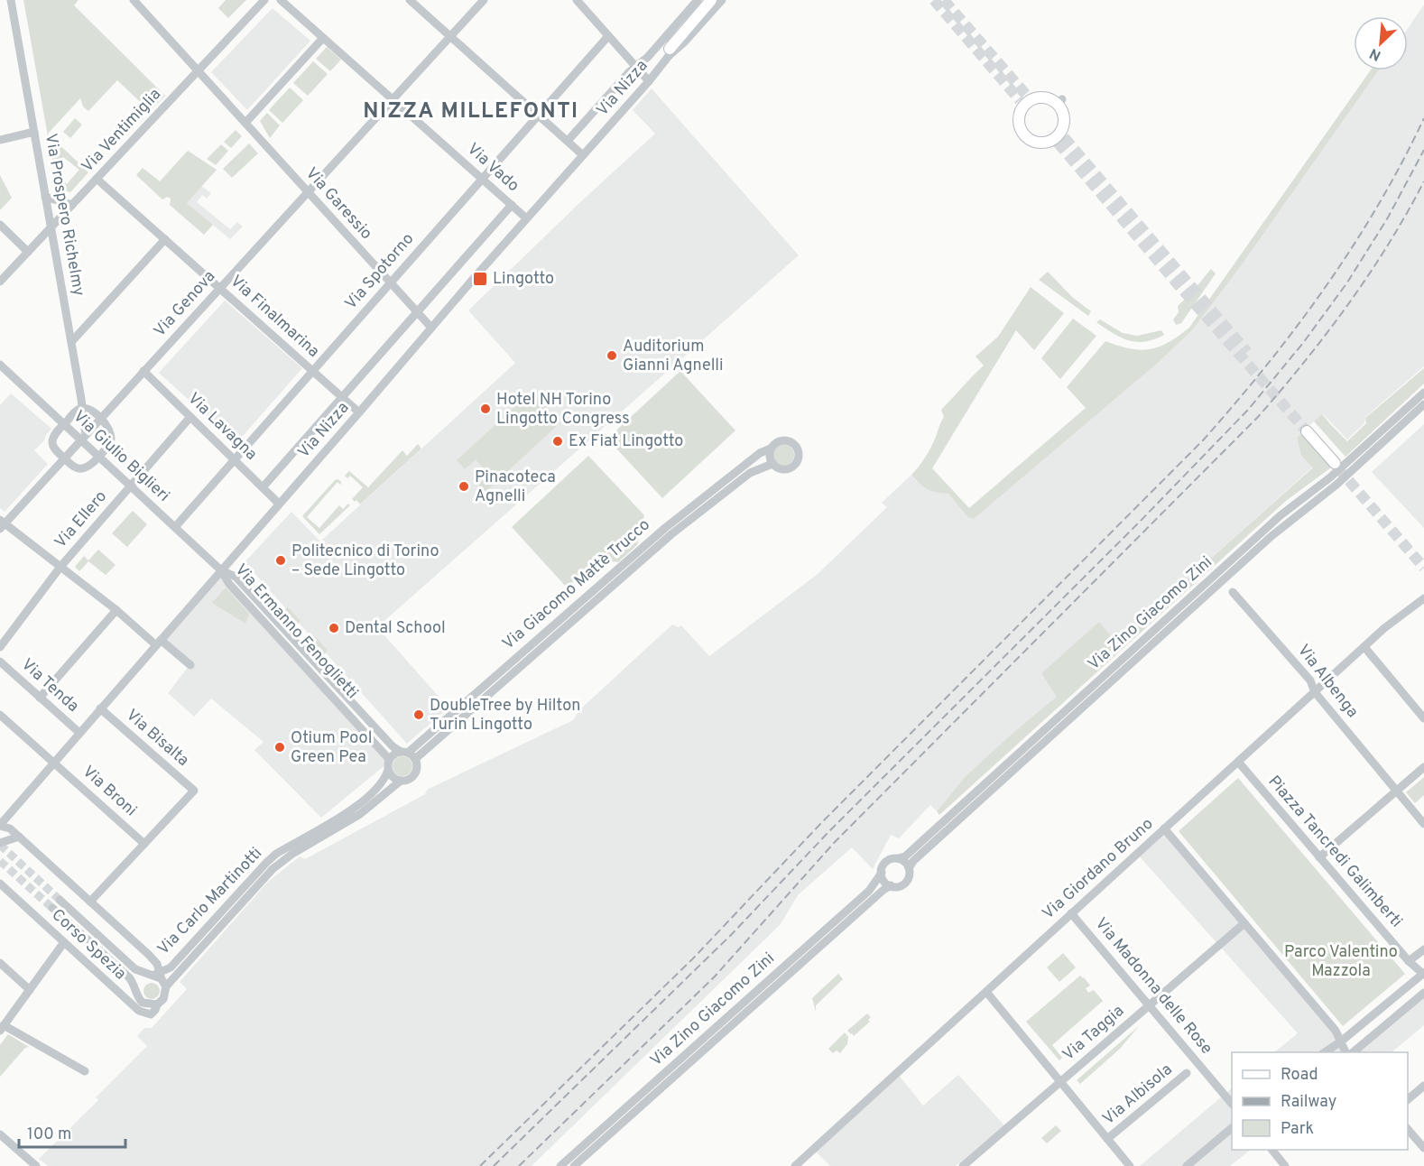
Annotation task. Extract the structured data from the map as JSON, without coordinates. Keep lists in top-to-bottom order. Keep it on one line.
{"streets":{"street":["Via Nizza","Via Ventimiglia","Via Vado","Via Garessio","Via Prospero Richelmy","Via Spotorno","Via Genova","Via Finalmarina","Via Lavagna","Via Giulio Biglieri","Via Ellero","Via Giacomo Mattè Trucco","Via Zino Giacomo Zini","Via Ermanno Fenoglietti","Via Albenga","Via Tenda","Via Bisalta","Via Broni","Piazza Tancredi Galimberti","Via Giordano Bruno","Via Carlo Martinotti","Corso Spezia","Via Madonna delle Rose","Via Taggia","Via Albisola"]},"crossings":[["Via Nizza","Via Garessio"],["Via Nizza","Via Finalmarina"],["Via Nizza","Via Lavagna"],["Via Nizza","Via Giulio Biglieri"],["Via Nizza","Via Ermanno Fenoglietti"],["Via Nizza","Via Tenda"],["Via Nizza","Via Bisalta"],["Via Nizza","Via Broni"],["Via Nizza","Corso Spezia"],["Via Ventimiglia","Via Garessio"],["Via Ventimiglia","Via Prospero Richelmy"],["Via Ventimiglia","Via Finalmarina"],["Via Vado","Via Spotorno"],["Via Vado","Via Genova"],["Via Garessio","Via Spotorno"],["Via Garessio","Via Genova"],["Via Prospero Richelmy","Via Genova"],["Via Prospero Richelmy","Via Giulio Biglieri"],["Via Spotorno","Via Finalmarina"],["Via Spotorno","Via Lavagna"],["Via Spotorno","Via Giulio Biglieri"],["Via Genova","Via Finalmarina"],["Via Genova","Via Lavagna"],["Via Genova","Via Giulio Biglieri"],["Via Lavagna","Via Ellero"],["Via Giulio Biglieri","Via Ellero"],["Via Giulio Biglieri","Via Ermanno Fenoglietti"],["Via Giacomo Mattè Trucco","Via Ermanno Fenoglietti"],["Via Giacomo Mattè Trucco","Via Carlo Martinotti"],["Via Ermanno Fenoglietti","Via Carlo Martinotti"],["Via Albenga","Via Giordano Bruno"],["Via Bisalta","Via Broni"],["Piazza Tancredi Galimberti","Via Giordano Bruno"],["Via Giordano Bruno","Via Madonna delle Rose"],["Via Carlo Martinotti","Corso Spezia"],["Via Madonna delle Rose","Via Taggia"]],"districts":["NIZZA MILLEFONTI"],"parks":["Parco Valentino Mazzola"],"places":{"transit":["Lingotto"],"other":["Auditorium Gianni Agnelli","Hotel NH Torino Lingotto Congress","Ex Fiat Lingotto","Pinacoteca Agnelli","Politecnico di Torino – Sede Lingotto","Dental School","DoubleTree by Hilton Turin Lingotto","Otium Pool Green Pea"]},"legend":["Road","Railway","Park"],"scale_bar":"100 m","north":"bottom left"}
